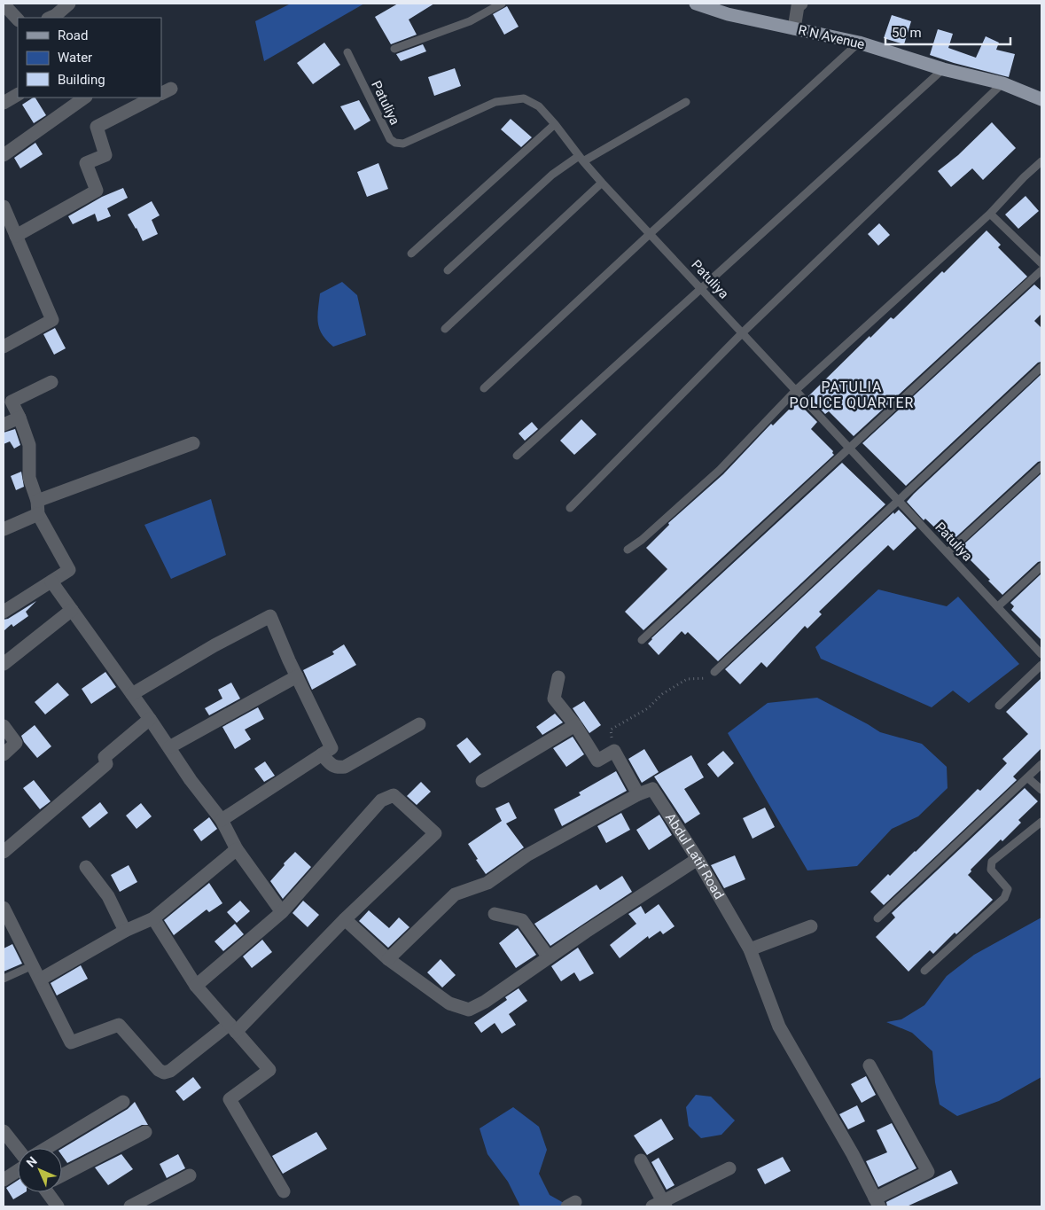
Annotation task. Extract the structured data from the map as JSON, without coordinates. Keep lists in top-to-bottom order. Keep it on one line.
{"streets":{"main road":["R N Avenue"],"street":["Abdul Latif Road"],"lane":["Patuliya"]},"districts":["PATULIA POLICE QUARTER"],"legend":["Road","Water","Building"],"scale_bar":"50 m","north":"top left"}
